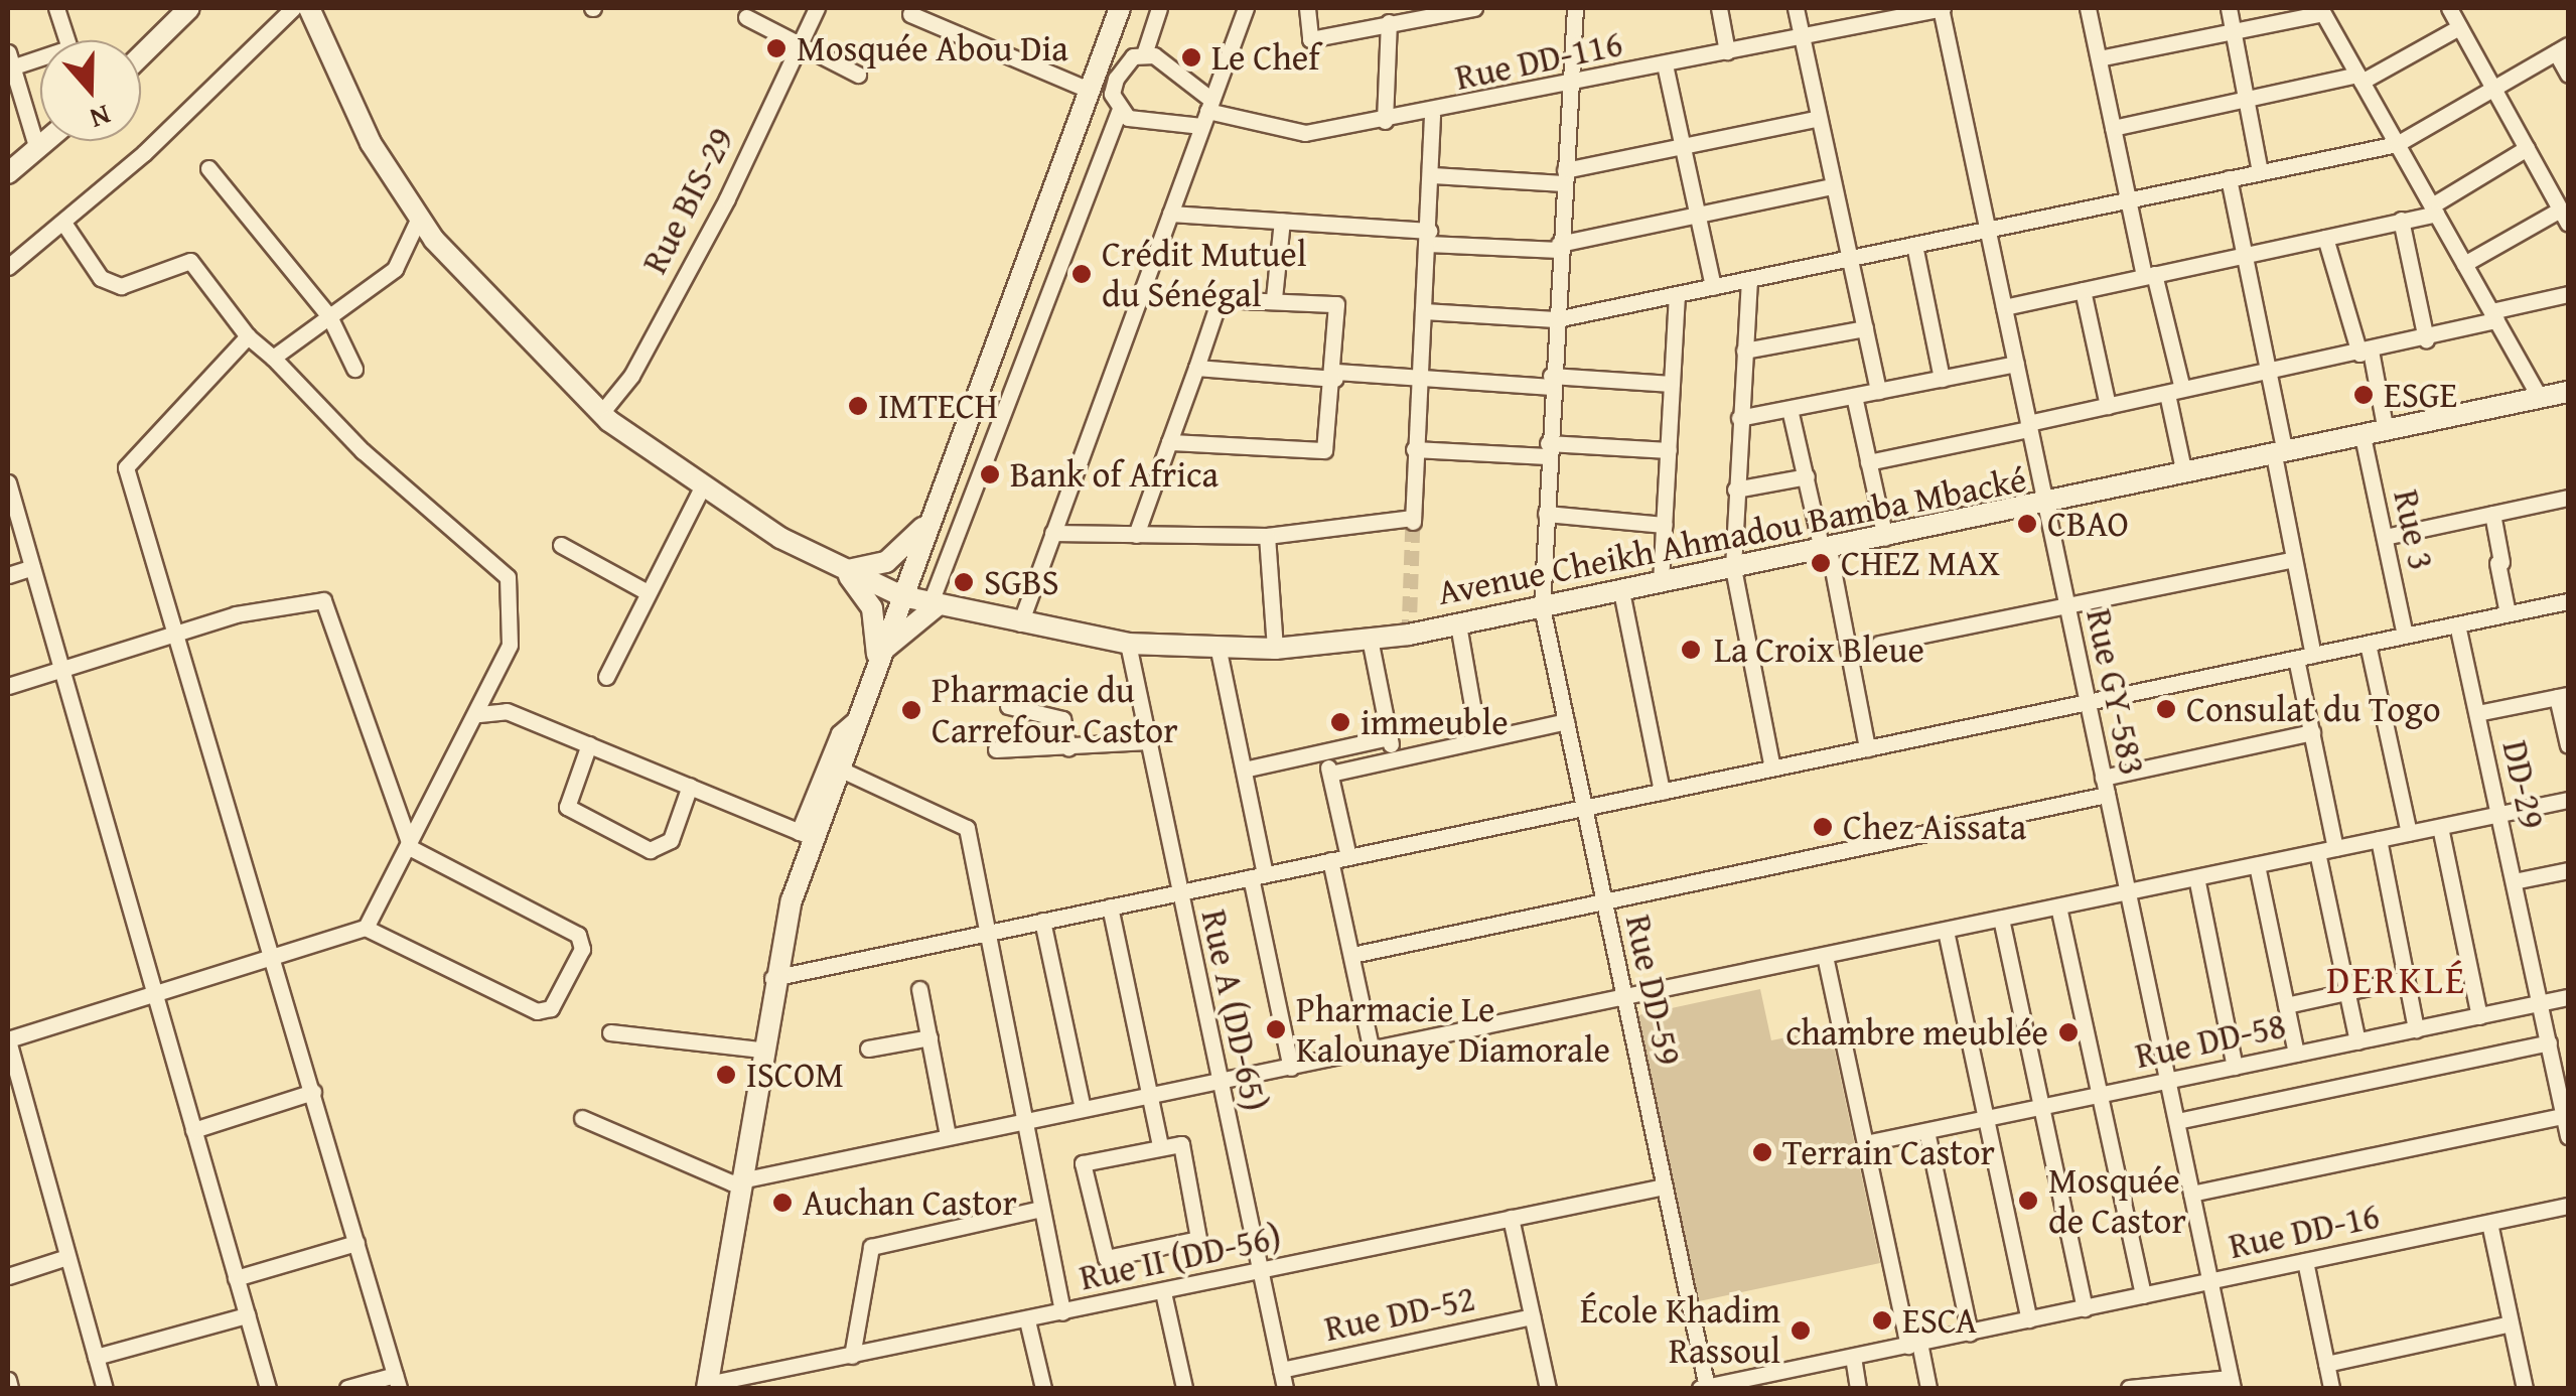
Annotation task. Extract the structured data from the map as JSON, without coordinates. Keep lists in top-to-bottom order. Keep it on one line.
{"streets":{"street":["Rue DD-116","Rue BIS-29","Rue 3","Avenue Cheikh Ahmadou Bamba Mbacké","Rue GY-583","DD-29","Rue DD-59","Rue A (DD-65)","Rue DD-58","Rue DD-16","Rue II (DD-56)","Rue DD-52"]},"crossings":[["Rue DD-116","Rue GY-583"],["Rue DD-116","Rue DD-59"],["Rue BIS-29","Avenue Cheikh Ahmadou Bamba Mbacké"],["Rue 3","Avenue Cheikh Ahmadou Bamba Mbacké"],["Avenue Cheikh Ahmadou Bamba Mbacké","Rue GY-583"],["Avenue Cheikh Ahmadou Bamba Mbacké","Rue DD-59"],["Avenue Cheikh Ahmadou Bamba Mbacké","Rue A (DD-65)"],["Rue GY-583","Rue DD-58"],["Rue GY-583","Rue DD-16"],["DD-29","Rue DD-58"],["Rue DD-59","Rue DD-16"],["Rue DD-59","Rue II (DD-56)"],["Rue A (DD-65)","Rue II (DD-56)"],["Rue A (DD-65)","Rue DD-52"]],"districts":["DERKLÉ"],"places":["Mosquée Abou Dia","Le Chef","Crédit Mutuel du Sénégal","ESGE","IMTECH","Bank of Africa","CBAO","CHEZ MAX","SGBS","La Croix Bleue","Consulat du Togo","Pharmacie du Carrefour Castor","immeuble","Chez Aissata","Pharmacie Le Kalounaye Diamorale","chambre meublée","ISCOM","Terrain Castor","Mosquée de Castor","Auchan Castor","ESCA","École Khadim Rassoul"],"north":"bottom"}
